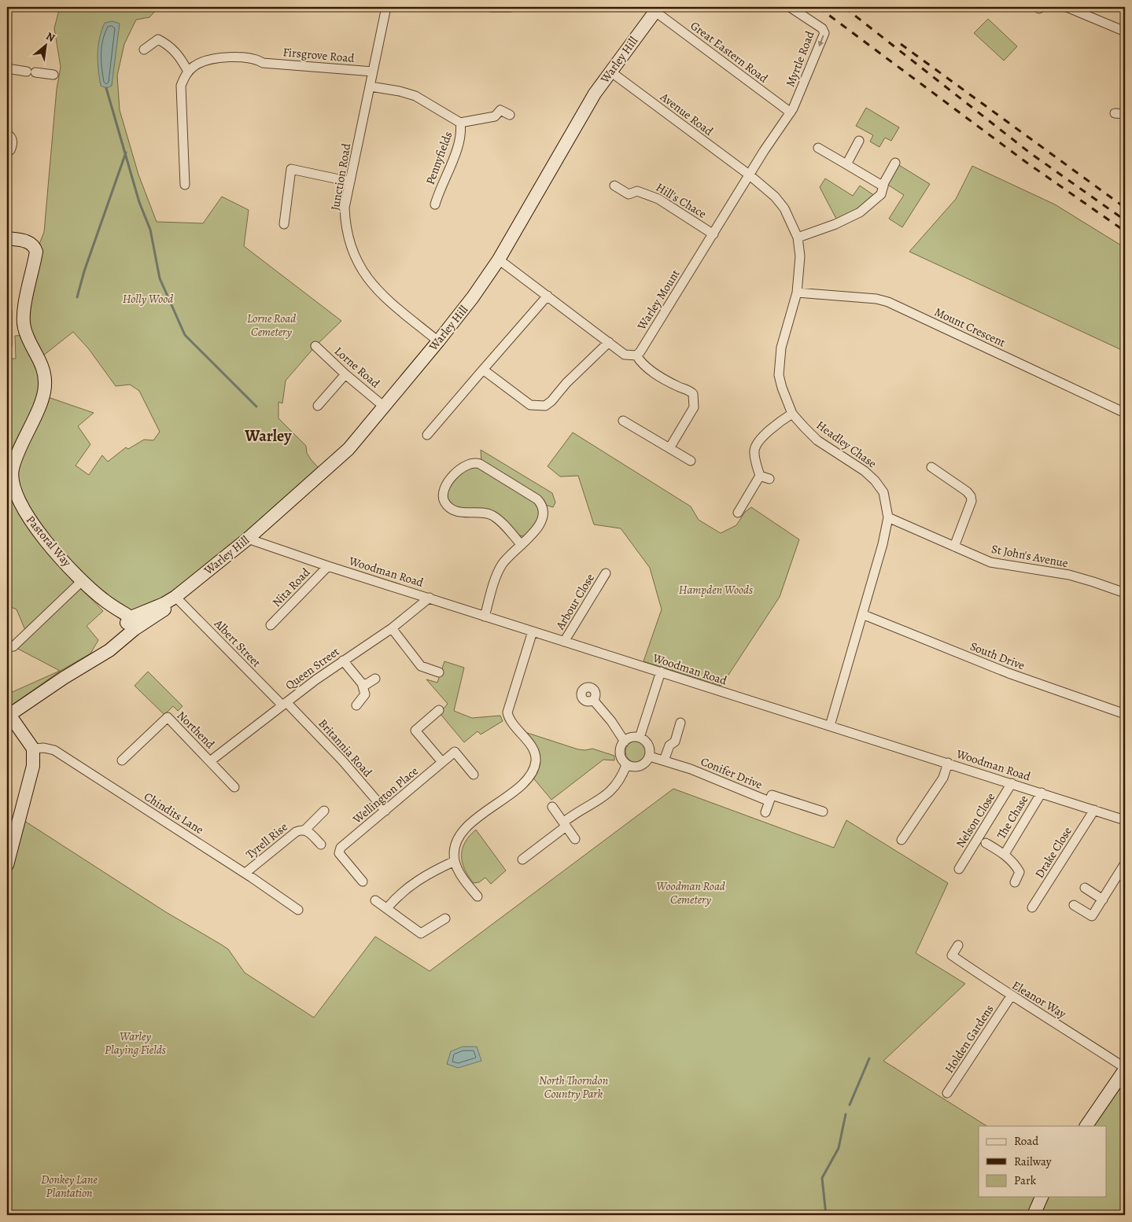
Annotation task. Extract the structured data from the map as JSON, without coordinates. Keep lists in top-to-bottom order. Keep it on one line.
{"streets":{"main road":["Warley Hill","Pastoral Way"],"street":["Great Eastern Road","Firsgrove Road","Myrtle Road","Avenue Road","Pennyfields","Junction Road","Hill's Chace","Warley Mount","Mount Crescent","Lorne Road","Headley Chase","St John's Avenue","Woodman Road","Nita Road","Arbour Close","Albert Street","South Drive","Queen Street","Northend","Britannia Road","Conifer Drive","Wellington Place","Chindits Lane","The Chase","Nelson Close","Tyrell Rise","Drake Close","Eleanor Way","Holden Gardens"]},"crossings":[["Great Eastern Road","Myrtle Road"],["Great Eastern Road","Warley Hill"],["Great Eastern Road","Warley Mount"],["Firsgrove Road","Junction Road"],["Myrtle Road","Warley Mount"],["Warley Hill","Avenue Road"],["Warley Hill","Junction Road"],["Warley Hill","Lorne Road"],["Warley Hill","Woodman Road"],["Warley Hill","Albert Street"],["Avenue Road","Warley Mount"],["Avenue Road","Headley Chase"],["Pennyfields","Junction Road"],["Hill's Chace","Warley Mount"],["Warley Mount","Headley Chase"],["Mount Crescent","Headley Chase"],["Headley Chase","St John's Avenue"],["Headley Chase","Woodman Road"],["Headley Chase","South Drive"],["Woodman Road","Nita Road"],["Woodman Road","Arbour Close"],["Woodman Road","Queen Street"],["Woodman Road","The Chase"],["Woodman Road","Nelson Close"],["Woodman Road","Drake Close"],["Albert Street","Queen Street"],["Albert Street","Britannia Road"],["Queen Street","Northend"],["Queen Street","Britannia Road"],["Britannia Road","Wellington Place"],["Chindits Lane","Tyrell Rise"],["Eleanor Way","Holden Gardens"]],"one_way":["Myrtle Road"],"districts":["Warley"],"parks":["Holly Wood","Lorne Road Cemetery","Hampden Woods","Woodman Road Cemetery","Warley Playing Fields","North Thorndon Country Park","Donkey Lane Plantation"],"legend":["Road","Railway","Park"],"north":"top right"}
